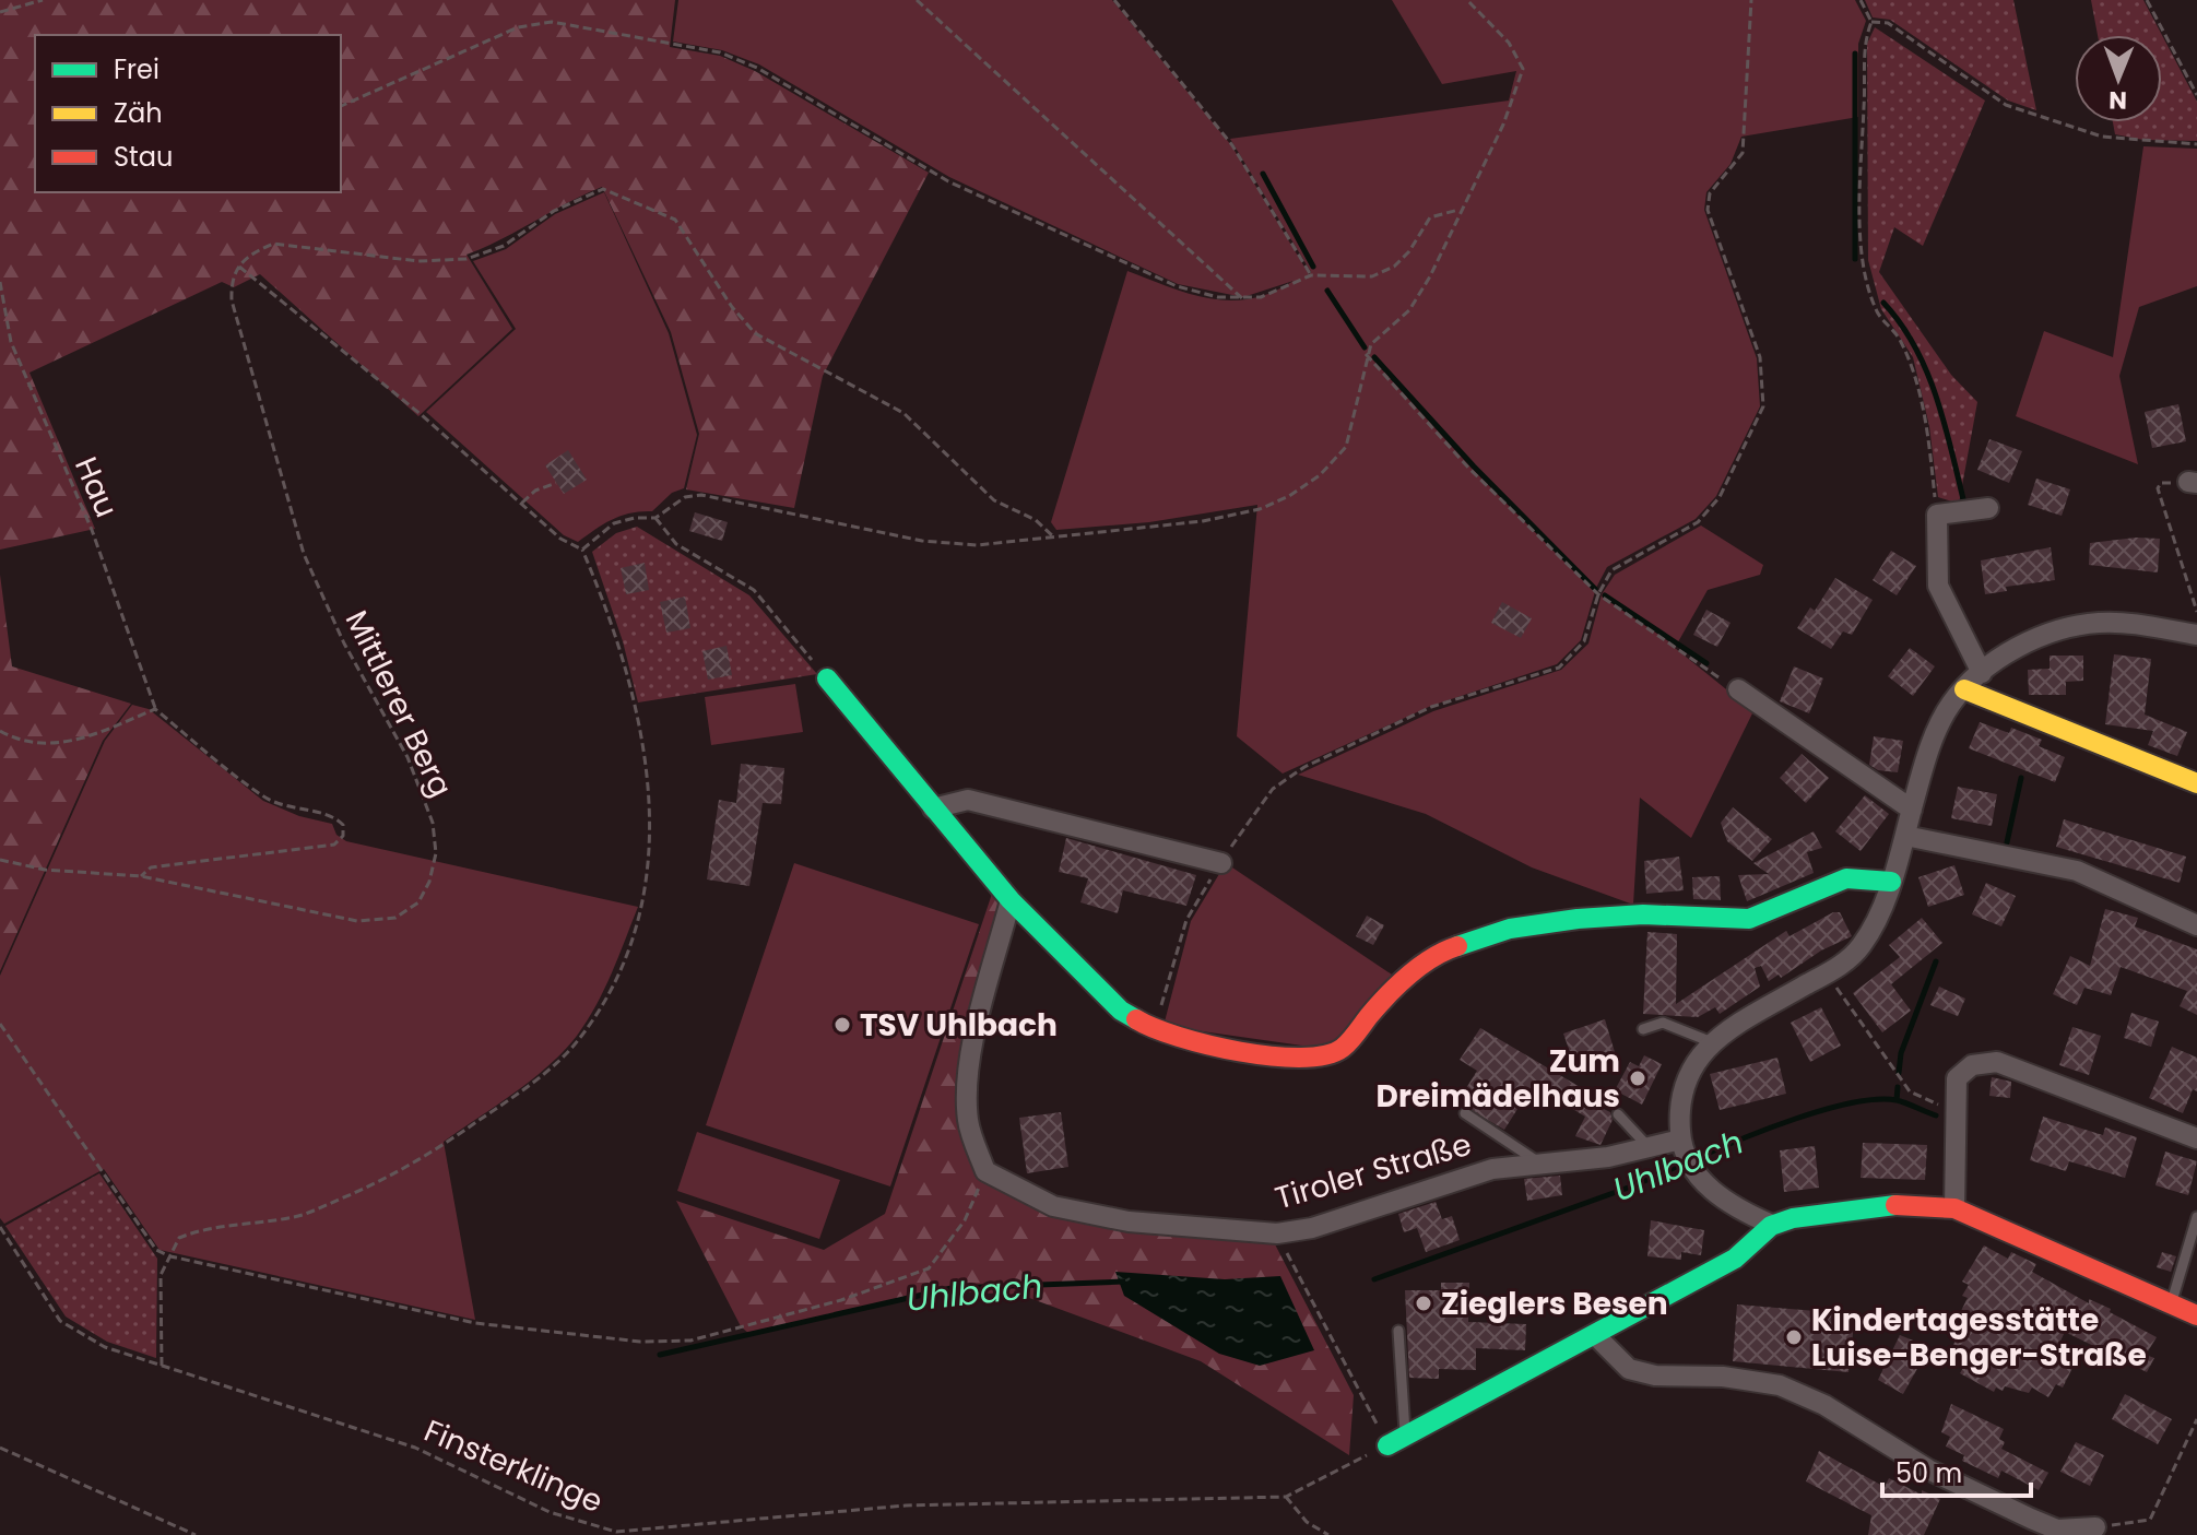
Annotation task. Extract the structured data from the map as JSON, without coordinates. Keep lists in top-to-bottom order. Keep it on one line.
{"streets":{"street":["Tiroler Straße"],"path":["Hau","Mittlerer Berg","Finsterklinge"]},"water":["Uhlbach"],"places":["TSV Uhlbach","Zum Dreimädelhaus","Zieglers Besen","Kindertagesstätte Luise-Benger-Straße"],"legend":["Frei","Zäh","Stau"],"scale_bar":"50 m","north":"bottom"}
